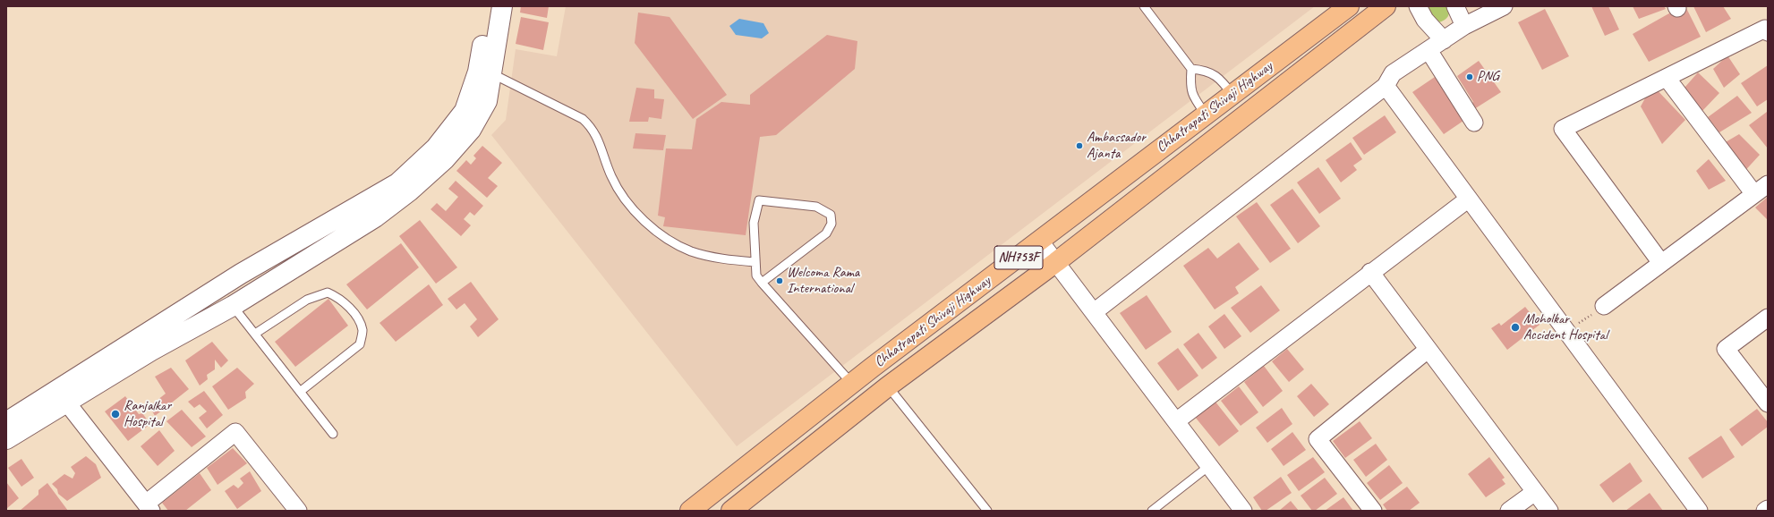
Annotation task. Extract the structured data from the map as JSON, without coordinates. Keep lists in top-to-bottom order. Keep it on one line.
{"streets":{"highway":["Chhatrapati Shivaji Highway","NH753F"]},"places":["PNG","Ambassador Ajanta","Welcoma Rama International","Moholkar Accident Hospital","Ranjalkar Hospital"]}
